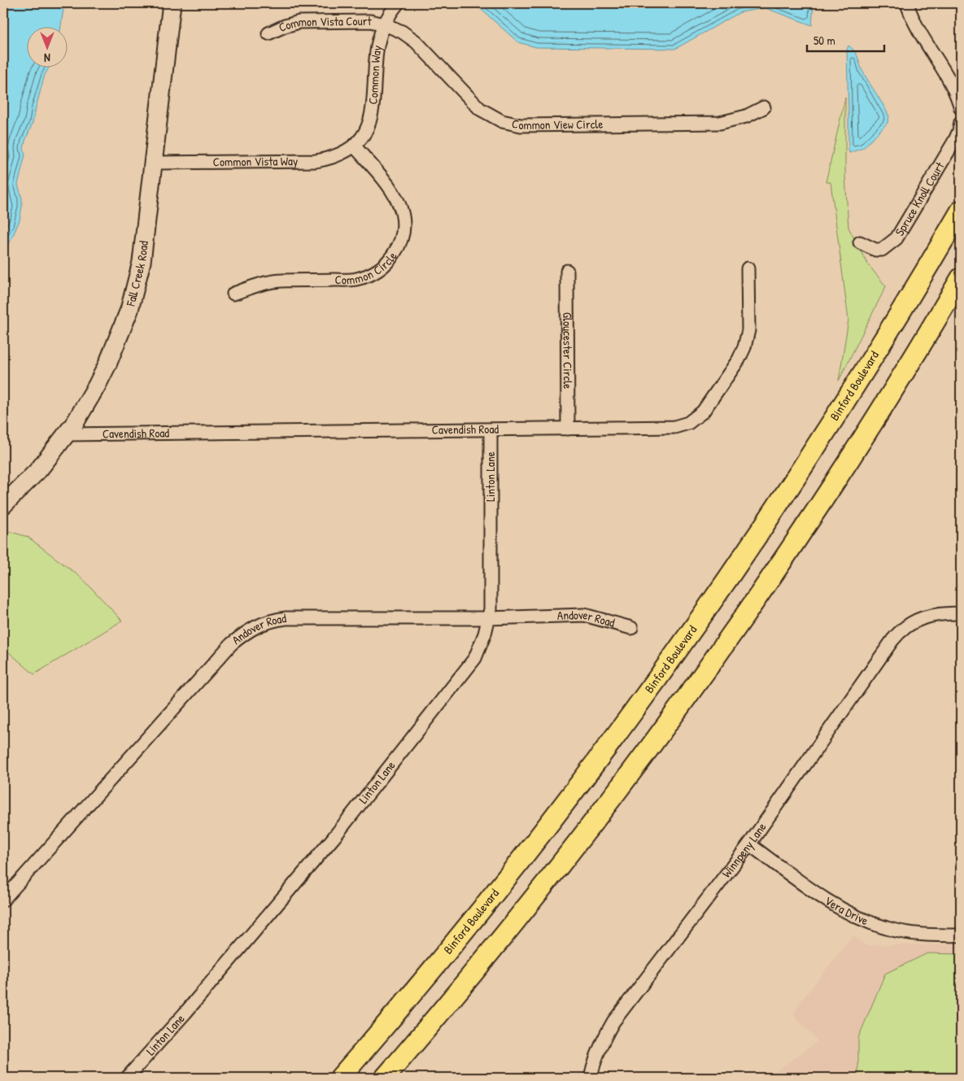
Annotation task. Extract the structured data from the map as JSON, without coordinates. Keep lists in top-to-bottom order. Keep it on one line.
{"streets":{"main road":["Fall Creek Road","Binford Boulevard"],"street":["Common Vista Court","Common Way","Common View Circle","Common Vista Way","Spruce Knoll Court","Common Circle","Gloucester Circle","Cavendish Road","Linton Lane","Andover Road","Winnpeny Lane","Vera Drive"]},"crossings":[["Common Vista Court","Common Way"],["Common Vista Court","Common View Circle"],["Common Way","Common View Circle"],["Common Way","Common Vista Way"],["Common Way","Common Circle"],["Common Vista Way","Common Circle"],["Common Vista Way","Fall Creek Road"],["Fall Creek Road","Cavendish Road"],["Gloucester Circle","Cavendish Road"],["Cavendish Road","Linton Lane"],["Linton Lane","Andover Road"],["Winnpeny Lane","Vera Drive"]],"scale_bar":"50 m","north":"bottom"}
